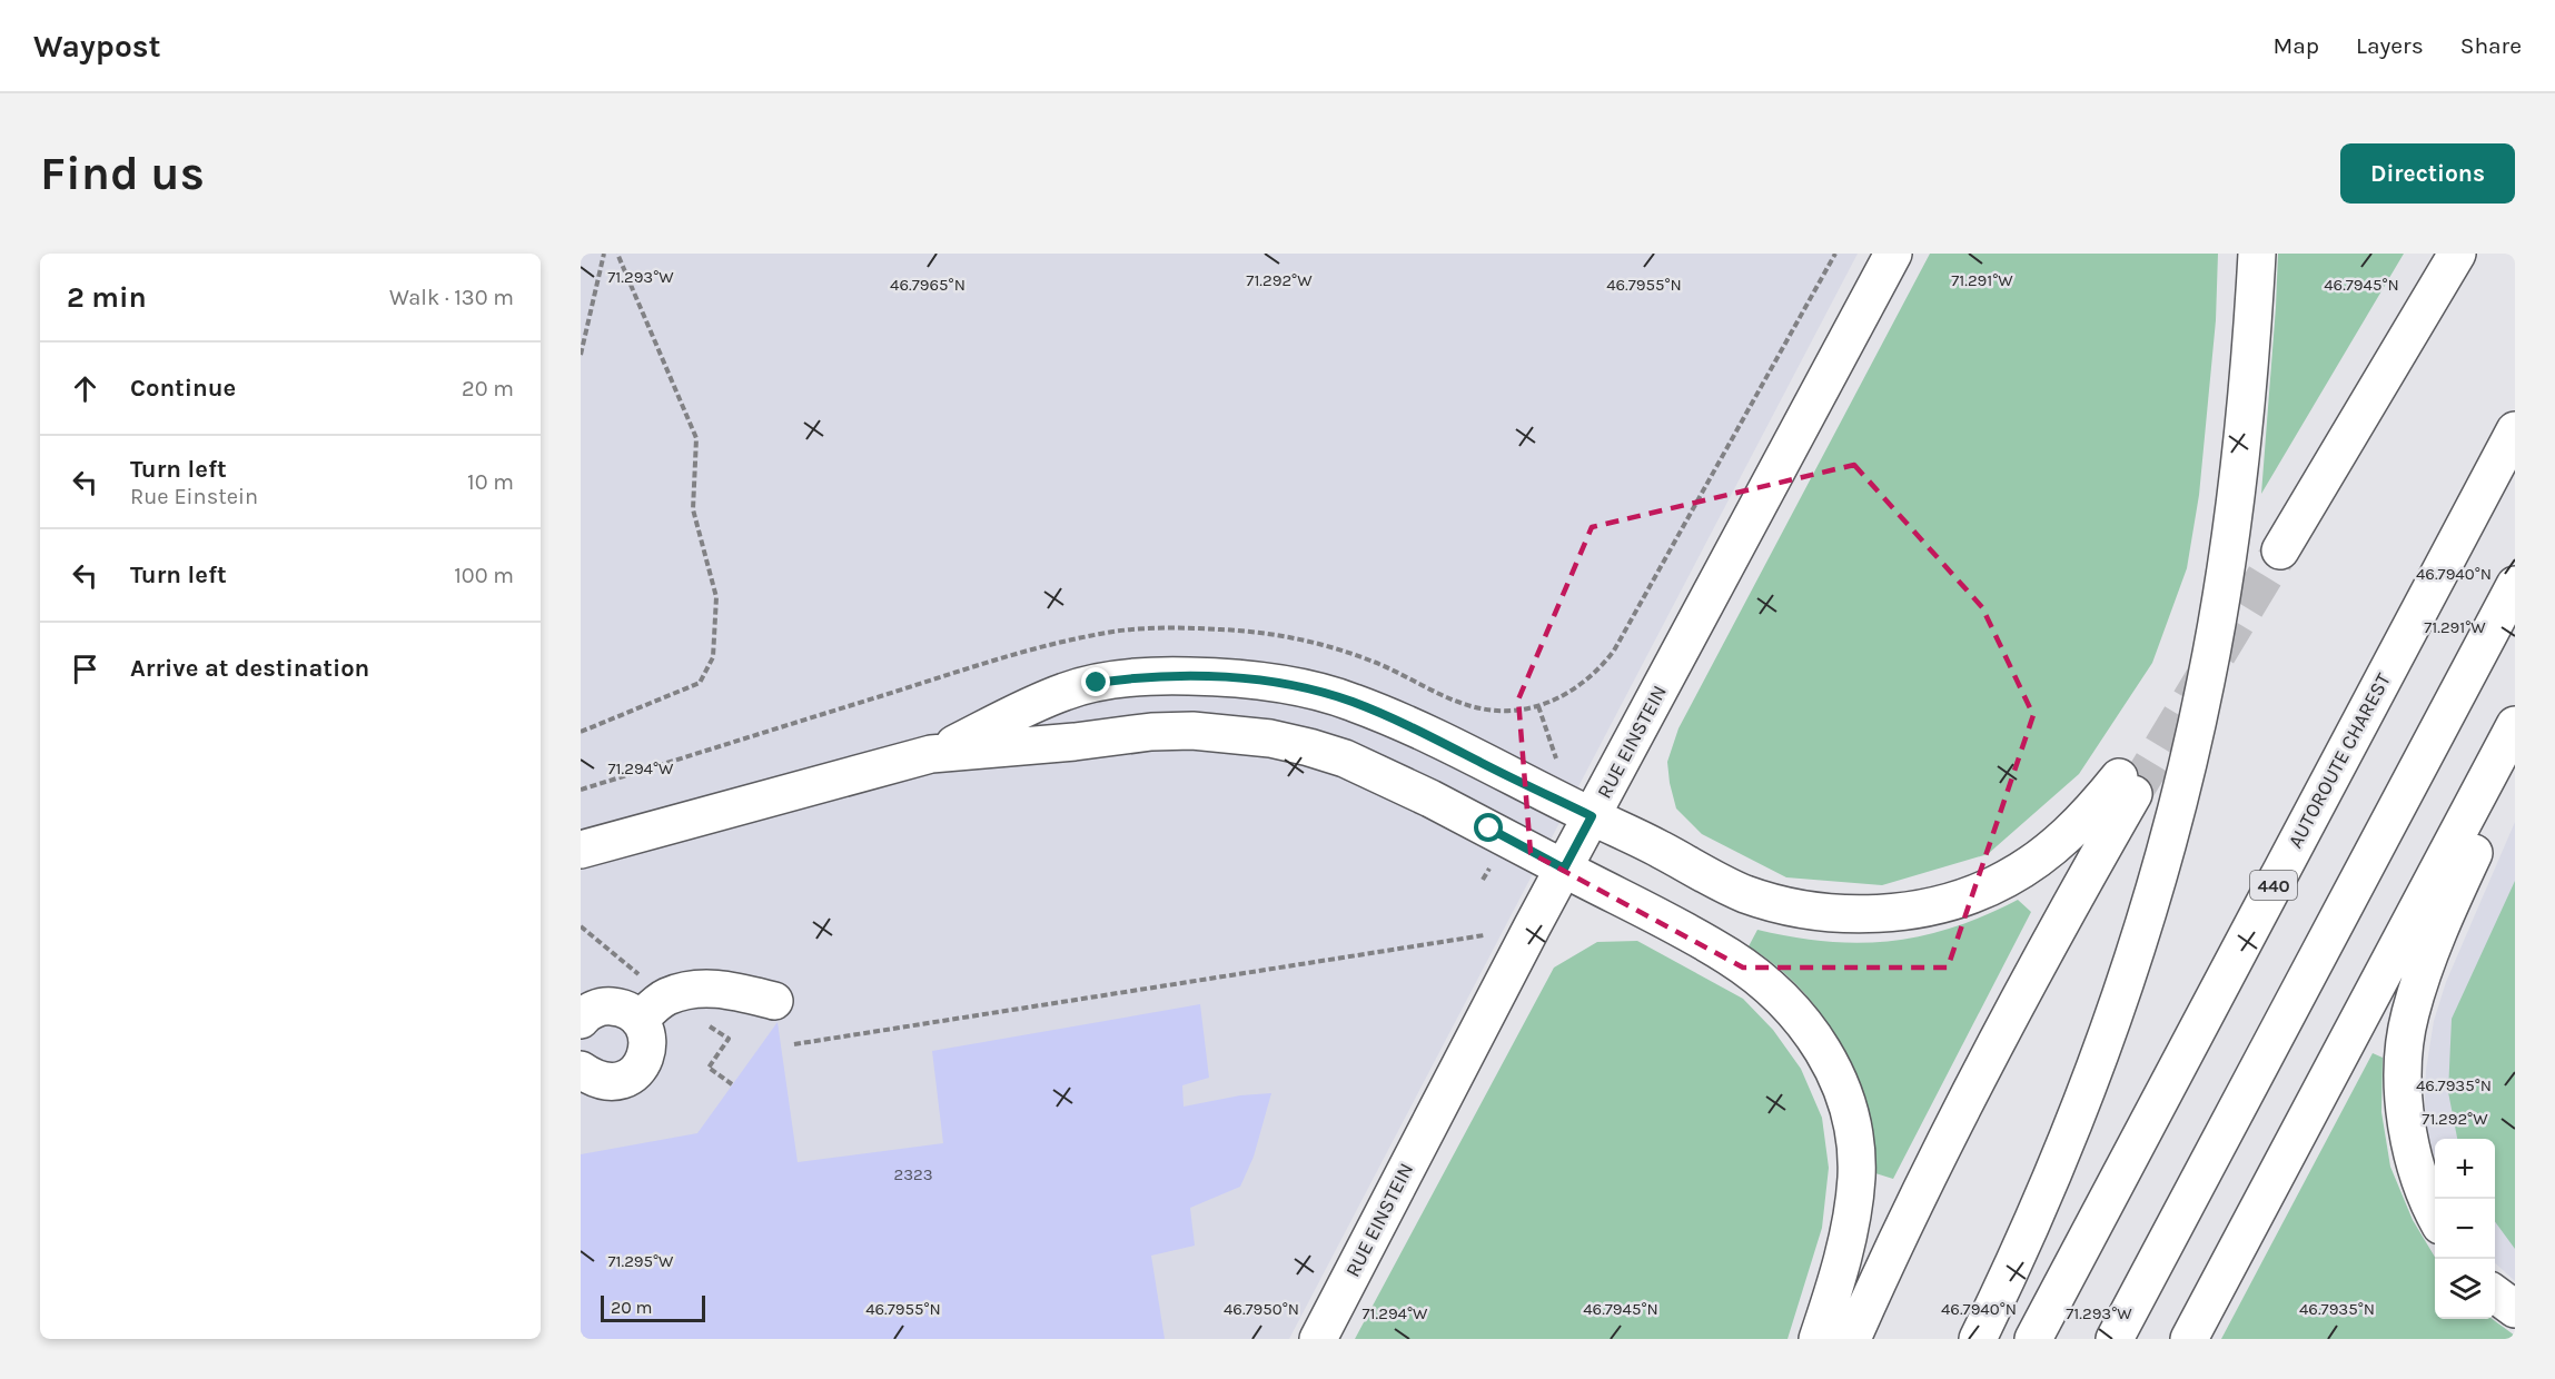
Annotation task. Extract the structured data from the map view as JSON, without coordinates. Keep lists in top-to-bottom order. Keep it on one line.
{"streets":{"main road":["RUE EINSTEIN","AUTOROUTE CHAREST","440"]},"house_numbers":["2323"],"scale_bar":"20 m","page":{"header":"Waypost","nav":["Map","Layers","Share"],"buttons":"Directions","title":"Find us","heading":["2 min","Walk · 130 m"],"list":[["Continue","20 m"],["Turn left","Rue Einstein","10 m"],["Turn left","100 m"],"Arrive at destination"],"map_buttons":["+","−"],"scale":"20 m"},"coordinates":["71.293°W","71.292°W","71.291°W","46.7965°N","46.7955°N","46.7945°N","46.7940°N","71.294°W","46.7935°N","71.295°W","46.7950°N"]}
